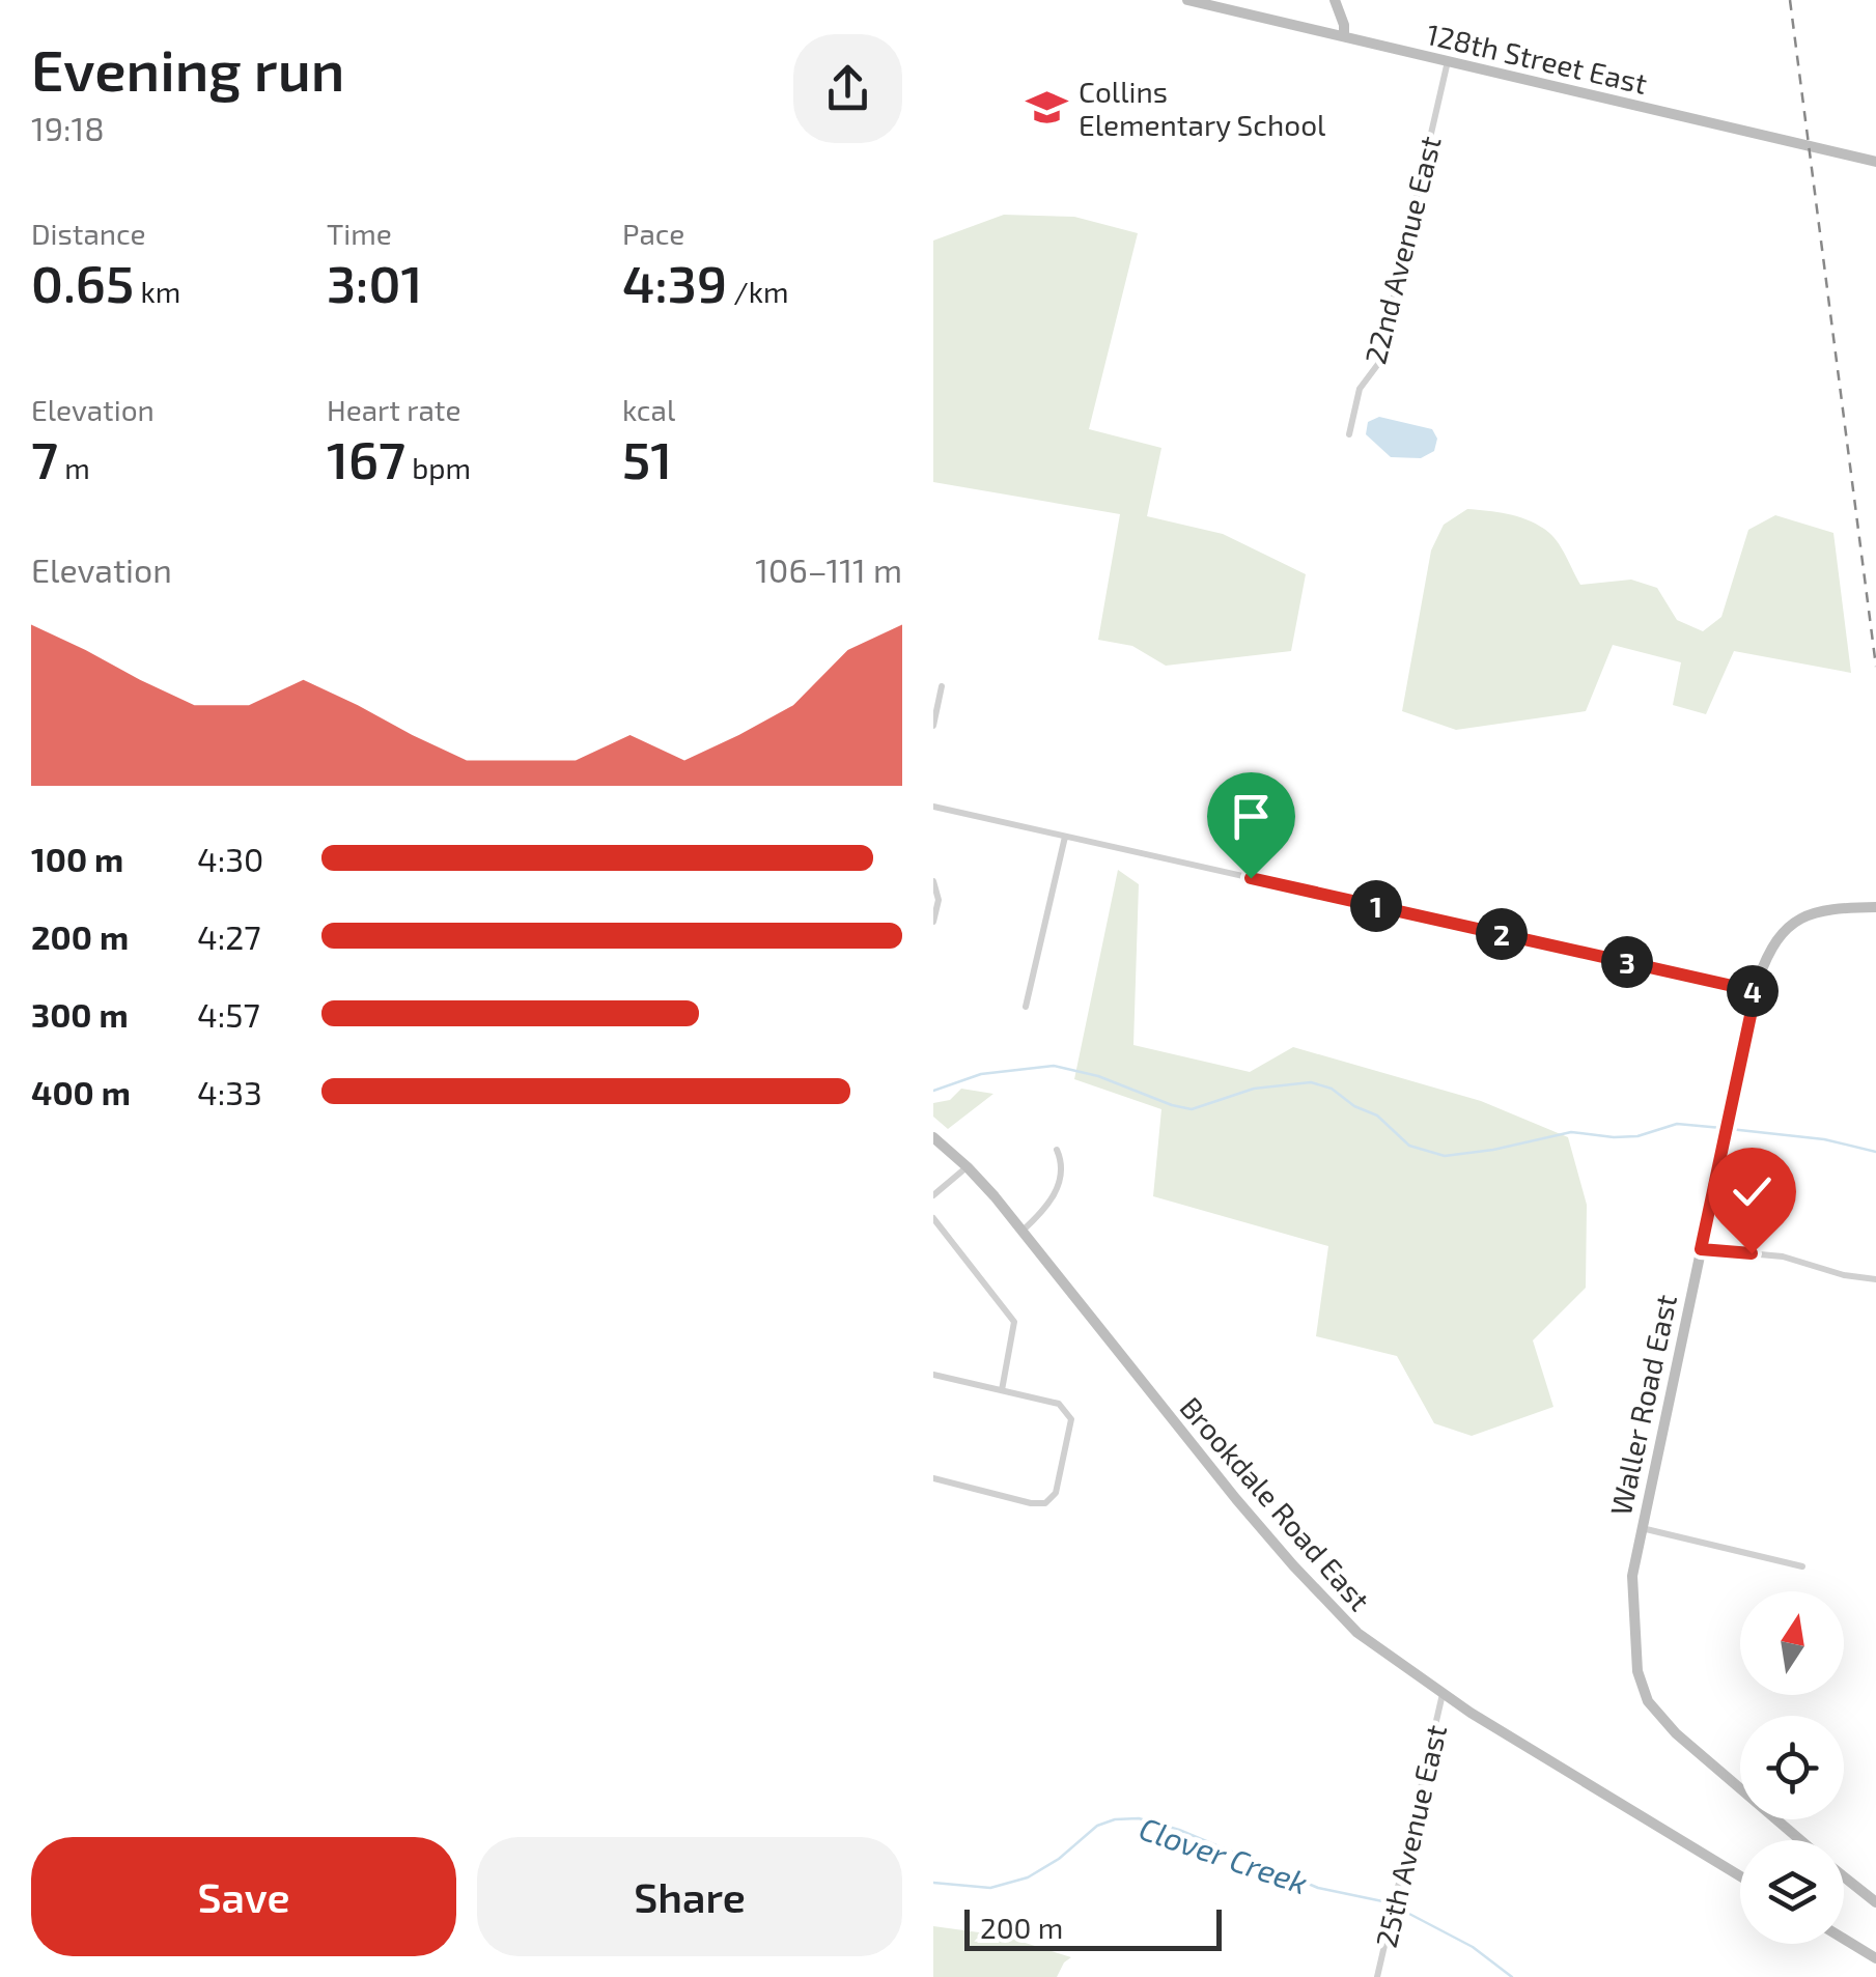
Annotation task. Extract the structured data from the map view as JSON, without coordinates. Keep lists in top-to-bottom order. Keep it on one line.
{"streets":{"street":["128th Street East","22nd Avenue East","Waller Road East","Brookdale Road East","25th Avenue East"]},"crossings":[["128th Street East","22nd Avenue East"],["Brookdale Road East","25th Avenue East"]],"water":["Clover Creek"],"places":{"school or university":["Collins Elementary School"]},"scale_bar":"200 m","north":"top","page":{"heading":["Evening run","19:18"],"stats":[["Distance","0.65 km"],["Time","3:01"],["Pace","4:39 /km"],["Elevation","7 m"],["Heart rate","167 bpm"],["kcal","51"]],"chart":["Elevation","106–111 m"],"list":[{"name":"100 m","note":"4:30"},{"name":"200 m","note":"4:27"},{"name":"300 m","note":"4:57"},{"name":"400 m","note":"4:33"}],"pins":["1","2","3","4"],"buttons":["Save","Share"],"scale":"200 m"}}
